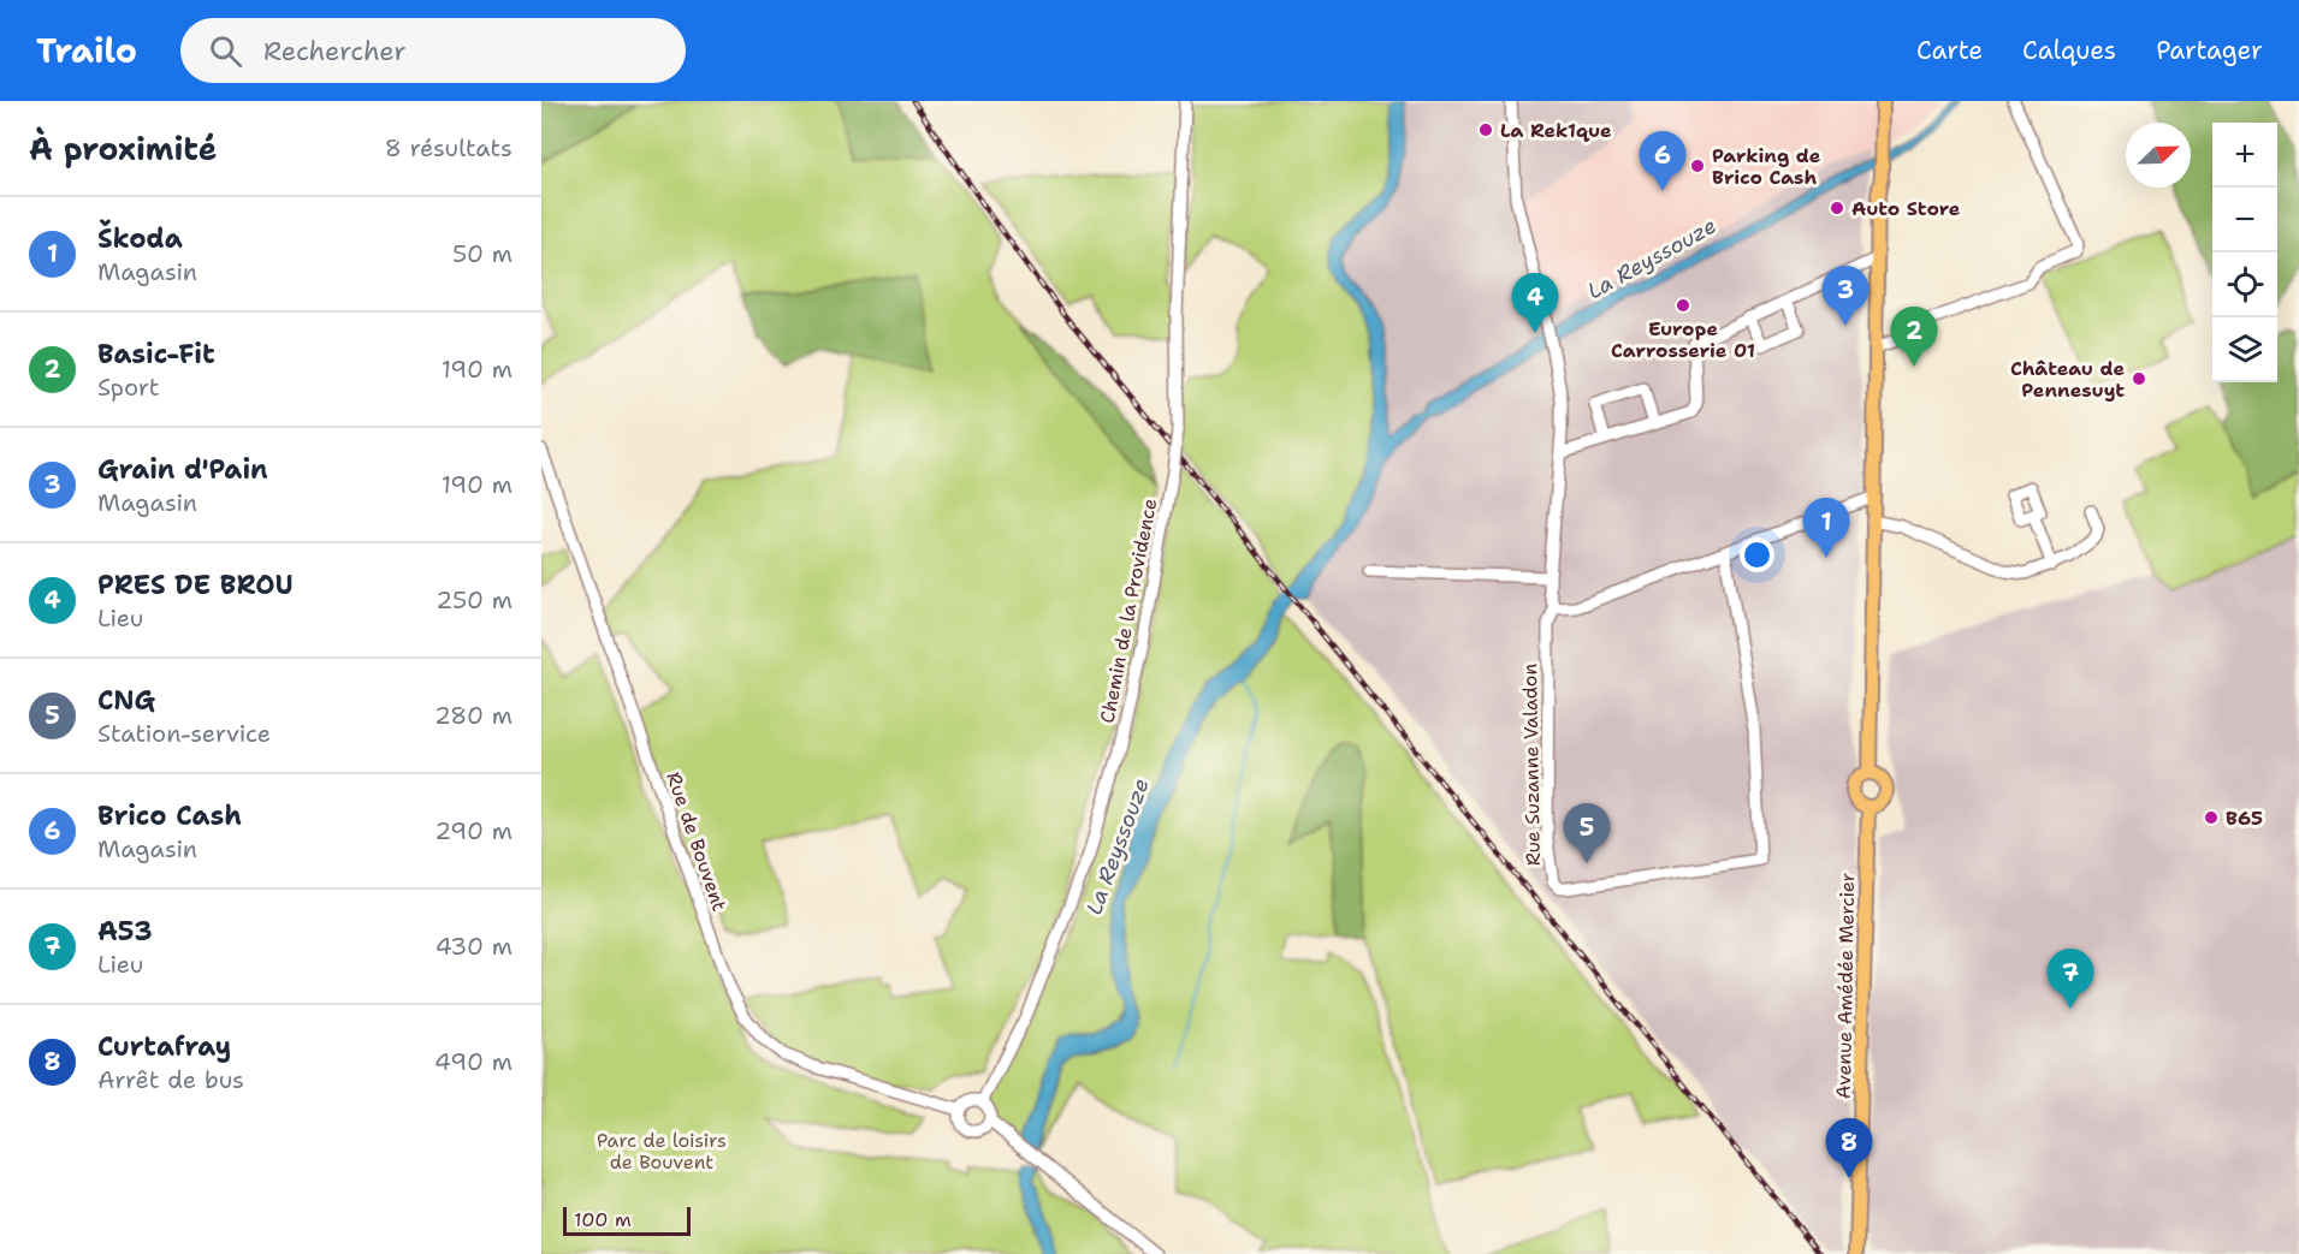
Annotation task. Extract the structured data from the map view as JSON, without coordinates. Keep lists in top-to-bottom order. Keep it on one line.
{"streets":{"main road":["Avenue Amédée Mercier"],"street":["Chemin de la Providence","Rue Suzanne Valadon","Rue de Bouvent"]},"crossings":[["Chemin de la Providence","Rue de Bouvent"]],"water":["La Reyssouze"],"parks":["Parc de loisirs de Bouvent"],"places":["La Rek1que","Parking de Brico Cash","Auto Store","Europe Carrosserie 01","Château de Pennesuyt","B65"],"scale_bar":"100 m","north":"top right","page":{"header":"Trailo","search":"Rechercher","nav":["Carte","Calques","Partager"],"heading":["À proximité","8 résultats"],"map_buttons":["+","−"],"pins":["6","3","4","2","1","5","7","8"],"list":[{"mark":"1","name":"Škoda","note":"Magasin","value":"50 m"},{"mark":"2","name":"Basic-Fit","note":"Sport","value":"190 m"},{"mark":"3","name":"Grain d'Pain","note":"Magasin","value":"190 m"},{"mark":"4","name":"PRES DE BROU","note":"Lieu","value":"250 m"},{"mark":"5","name":"CNG","note":"Station-service","value":"280 m"},{"mark":"6","name":"Brico Cash","note":"Magasin","value":"290 m"},{"mark":"7","name":"A53","note":"Lieu","value":"430 m"},{"mark":"8","name":"Curtafray","note":"Arrêt de bus","value":"490 m"}],"scale":"100 m"}}
